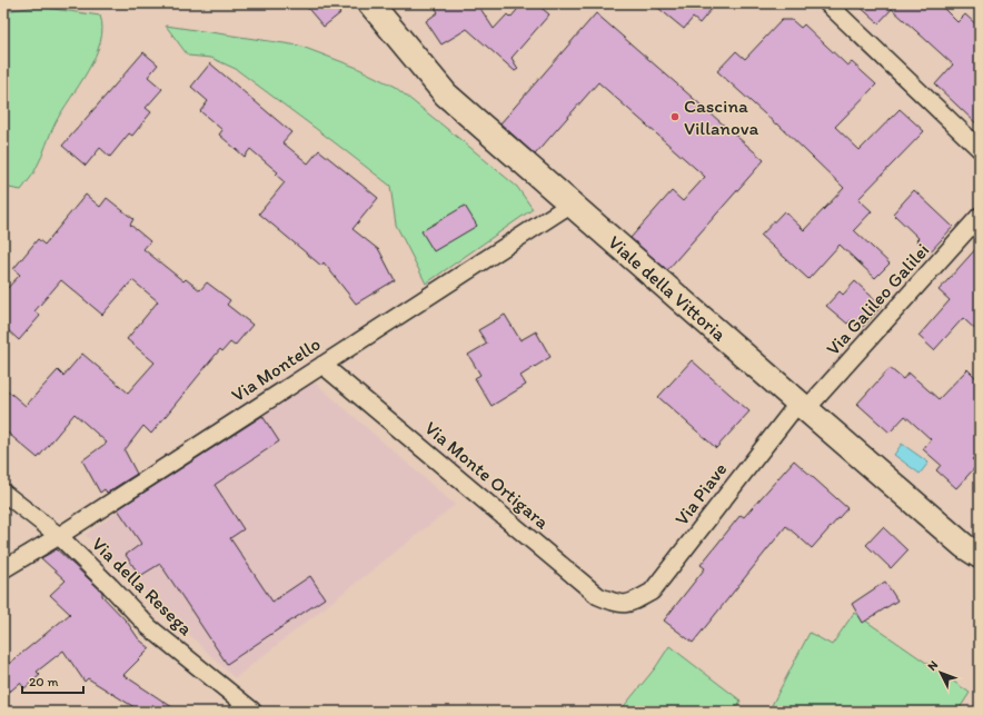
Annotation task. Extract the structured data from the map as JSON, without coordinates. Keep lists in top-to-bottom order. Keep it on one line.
{"streets":{"street":["Viale della Vittoria","Via Galileo Galilei","Via Montello","Via Monte Ortigara","Via Piave","Via della Resega"]},"crossings":[["Viale della Vittoria","Via Galileo Galilei"],["Viale della Vittoria","Via Montello"],["Viale della Vittoria","Via Piave"],["Via Galileo Galilei","Via Piave"],["Via Montello","Via Monte Ortigara"],["Via Montello","Via della Resega"],["Via Monte Ortigara","Via Piave"]],"places":["Cascina Villanova"],"scale_bar":"20 m","north":"top left"}
